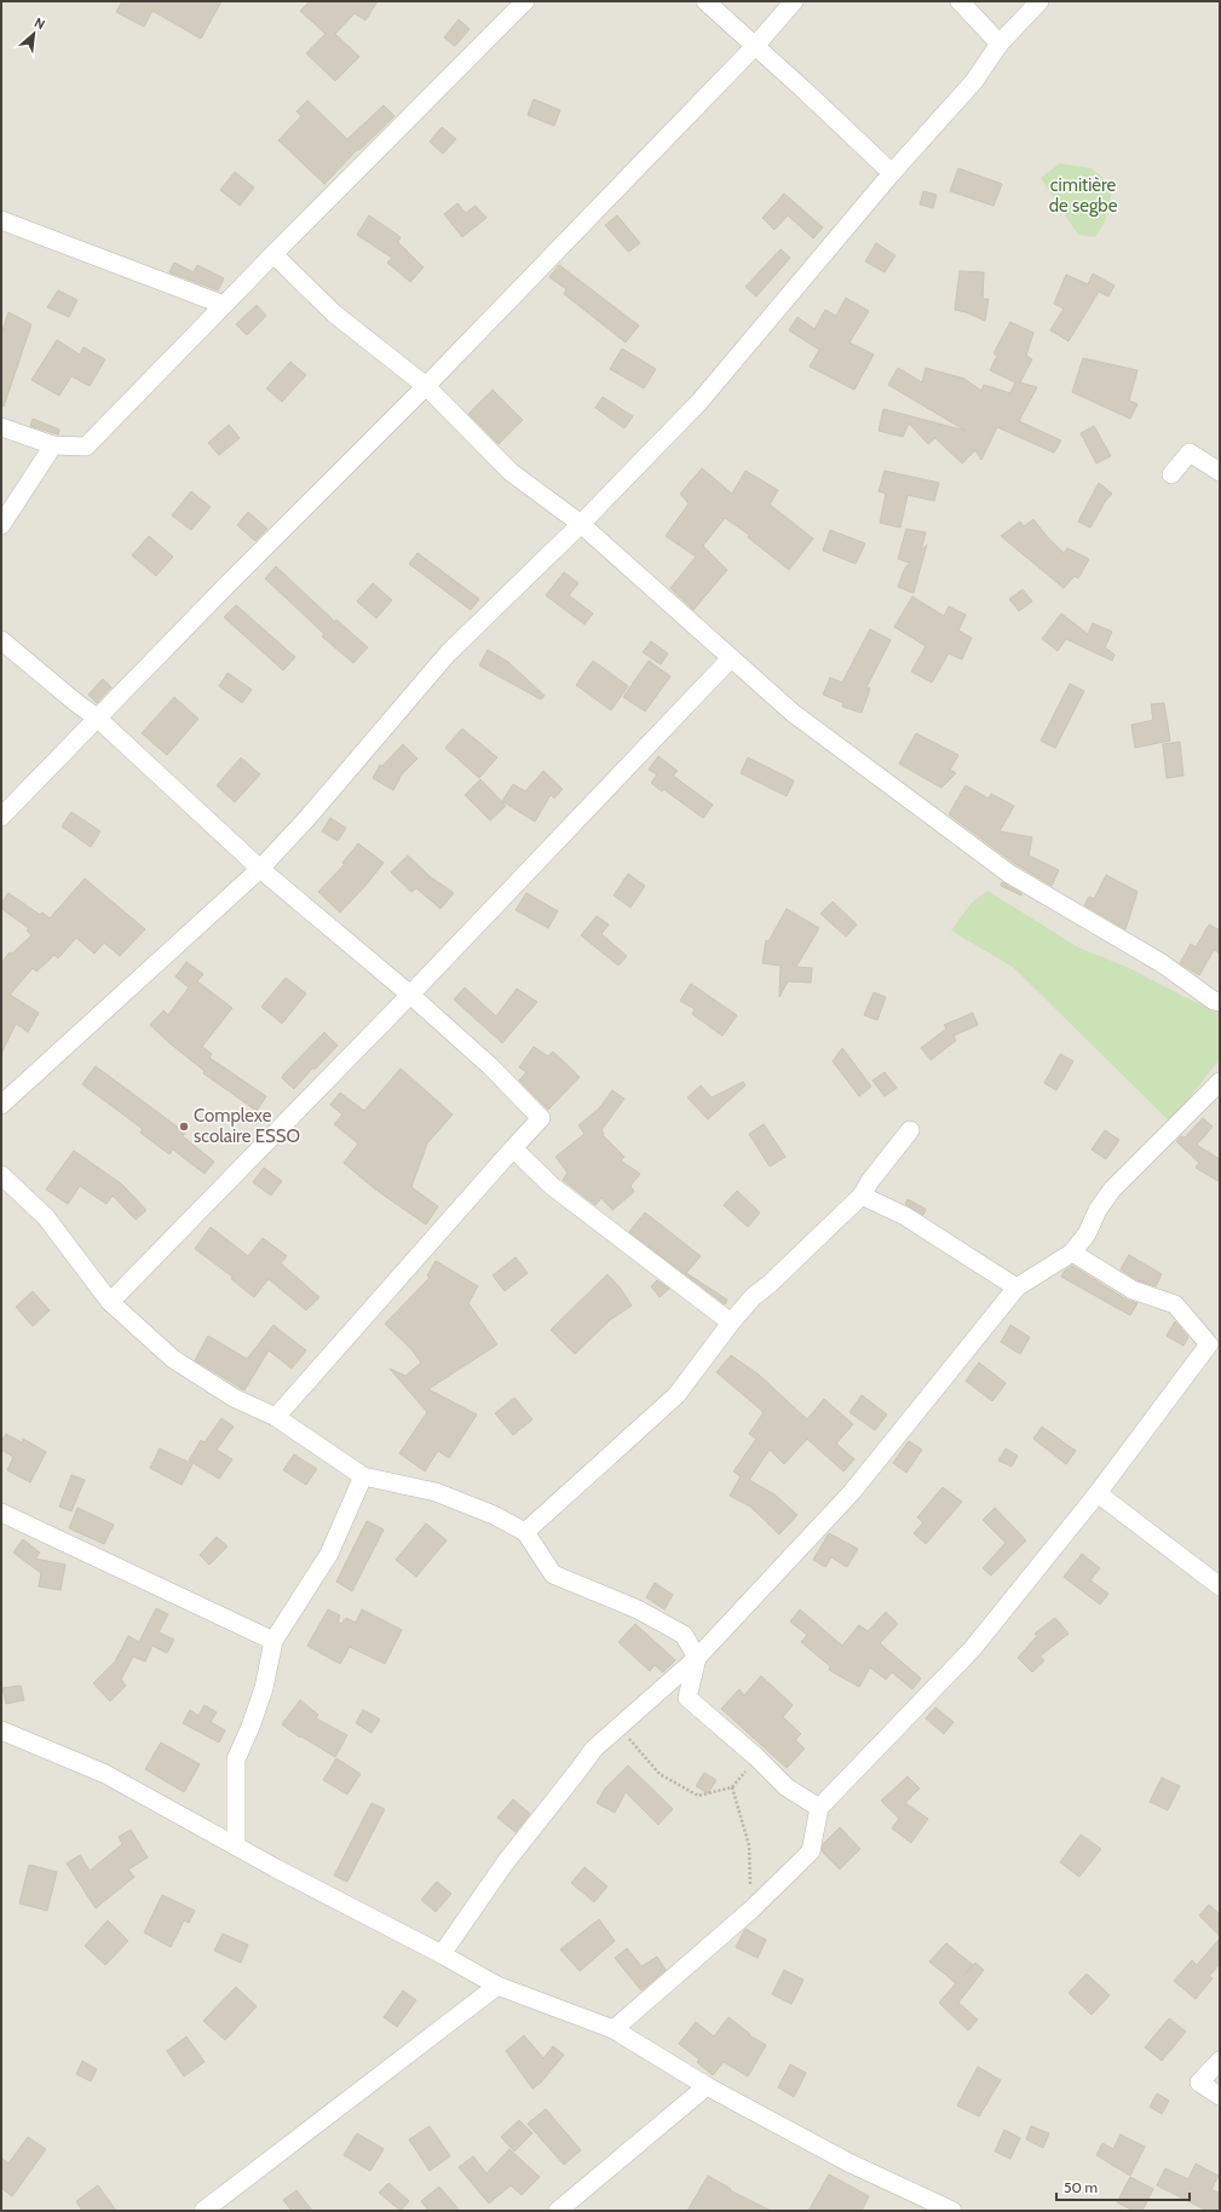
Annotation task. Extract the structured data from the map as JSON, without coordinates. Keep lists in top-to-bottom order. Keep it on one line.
{"parks":["cimitière de segbe"],"places":["Complexe scolaire ESSO"],"scale_bar":"50 m","north":"top right"}
